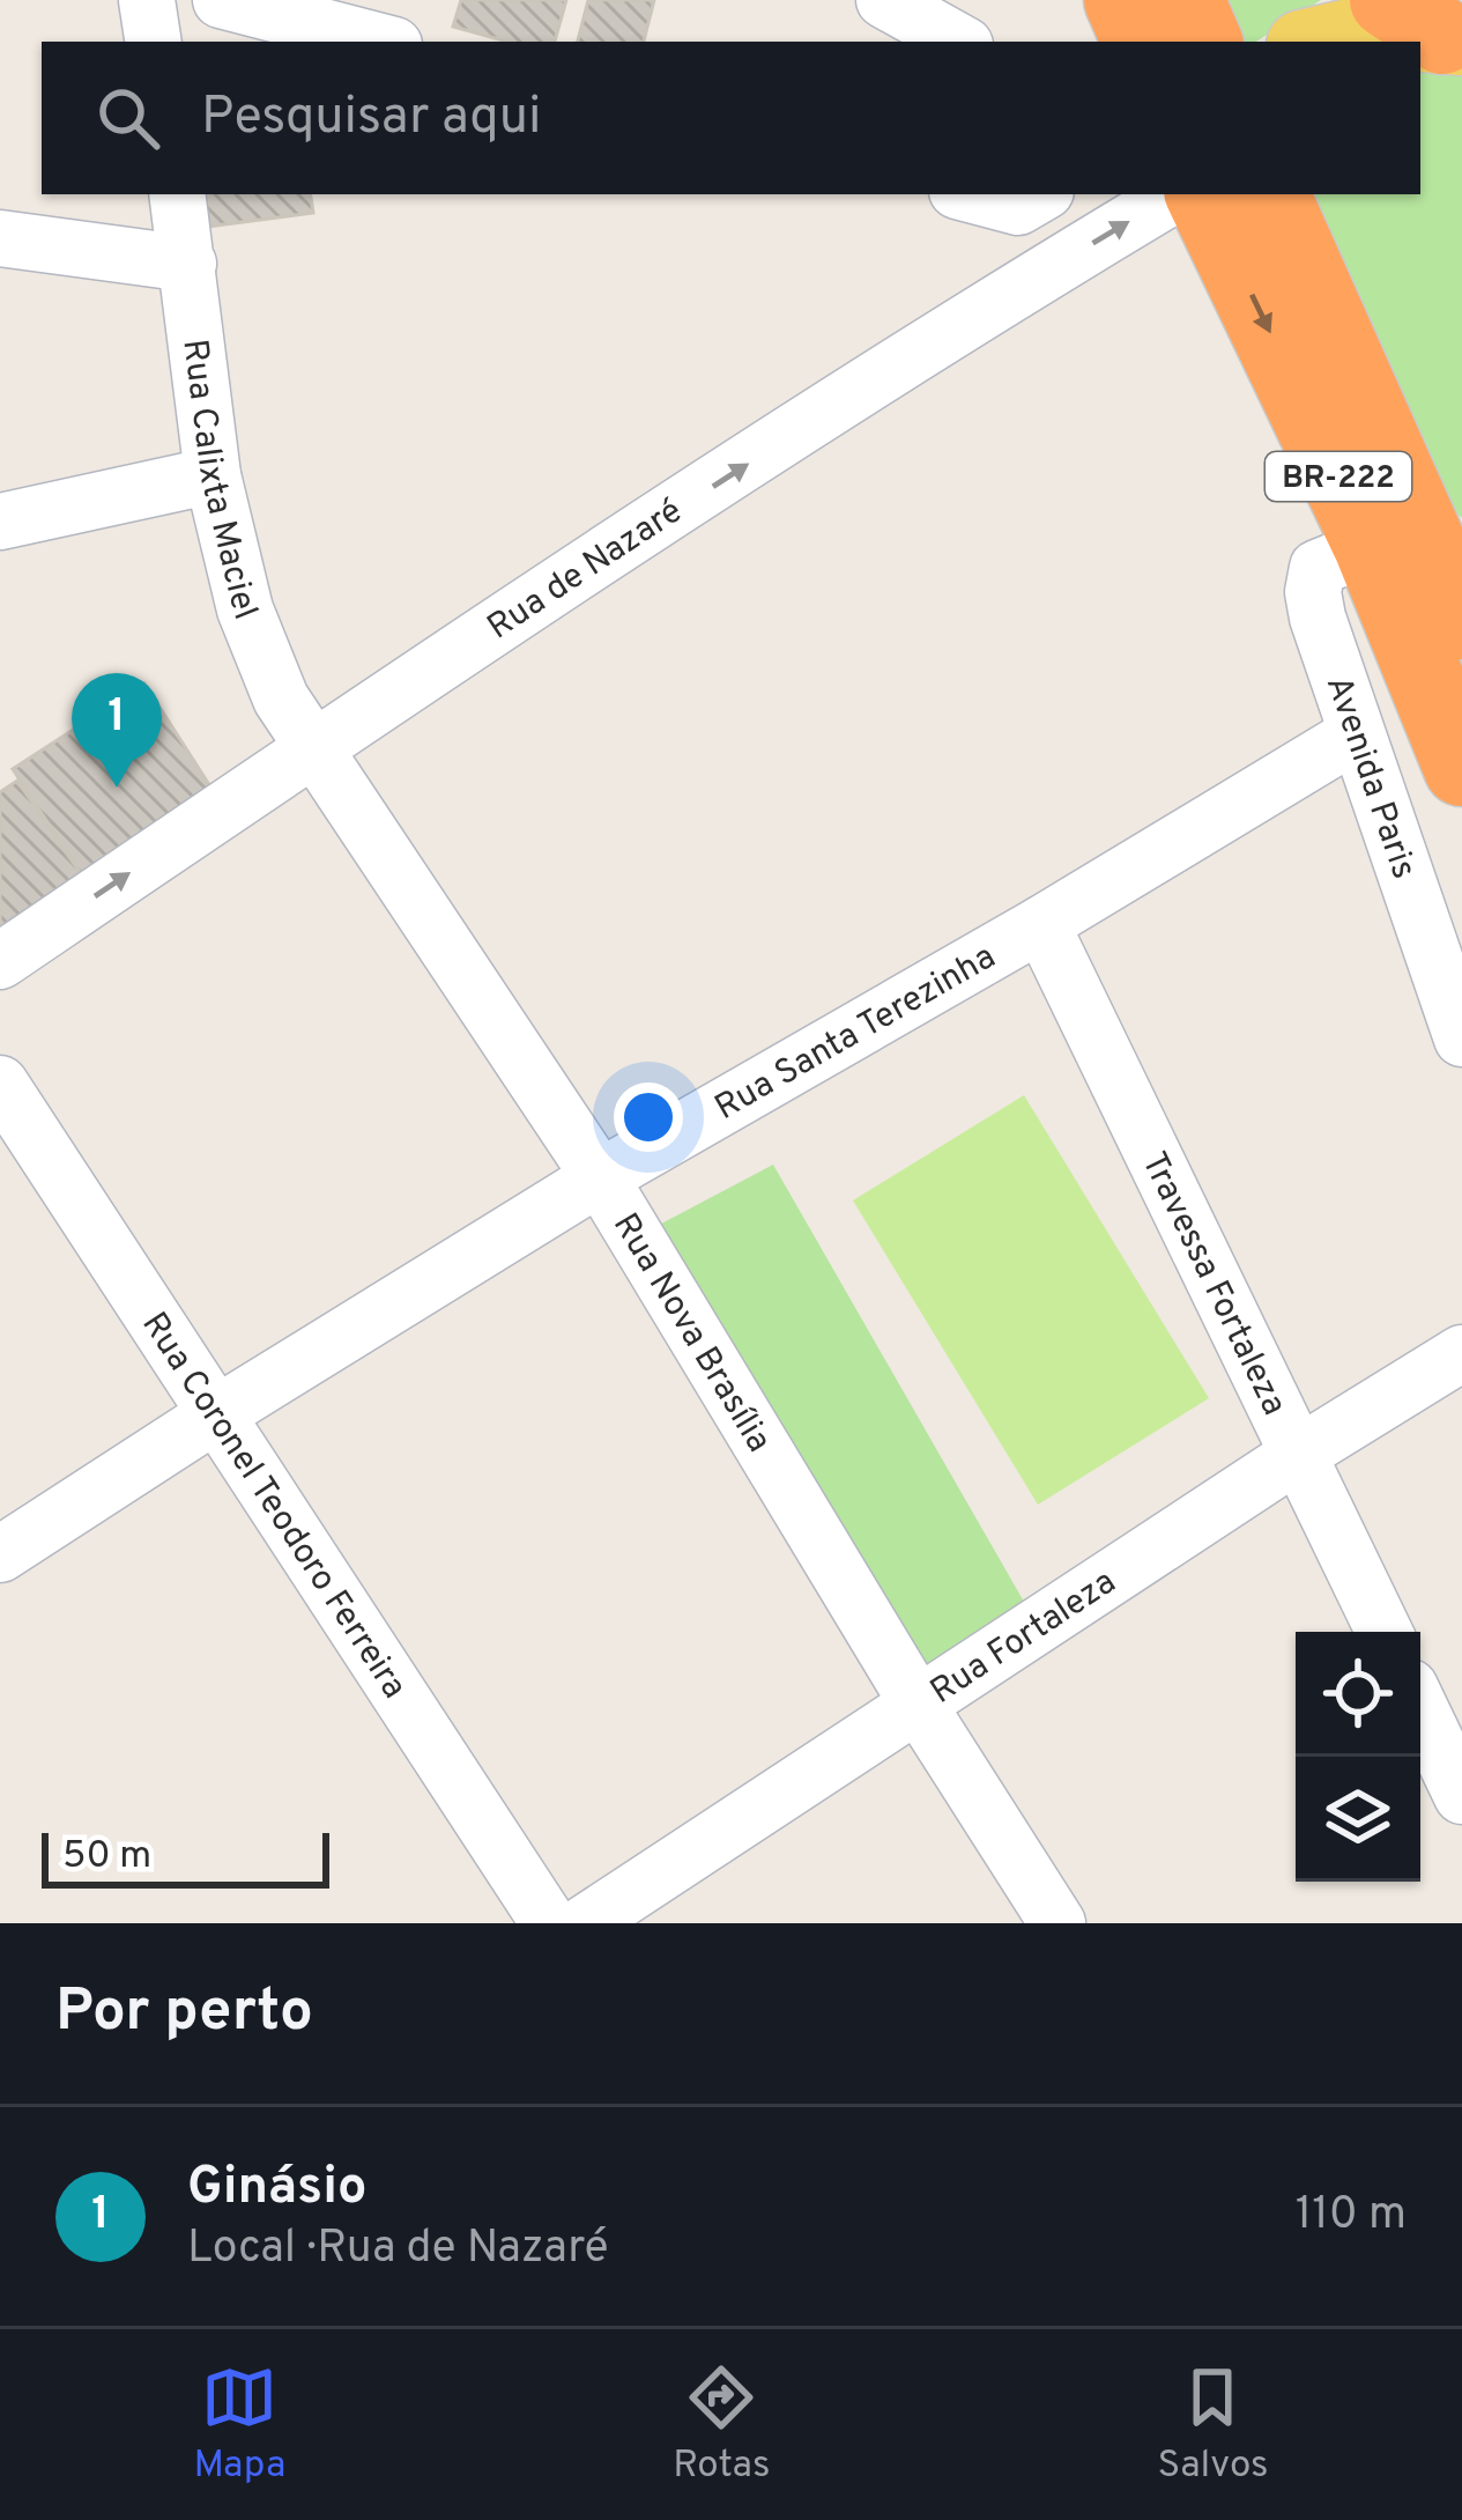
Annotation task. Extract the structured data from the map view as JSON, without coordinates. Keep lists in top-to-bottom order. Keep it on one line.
{"streets":{"highway":["BR-222"],"street":["Rua Calixta Maciel","Rua de Nazaré","Avenida Paris","Rua Santa Terezinha","Travessa Fortaleza","Rua Nova Brasília","Rua Coronel Teodoro Ferreira","Rua Fortaleza"]},"crossings":[["Rua Calixta Maciel","Rua de Nazaré"],["Rua Calixta Maciel","Rua Nova Brasília"],["BR-222","Avenida Paris"],["Rua de Nazaré","Rua Nova Brasília"],["Avenida Paris","Rua Santa Terezinha"],["Rua Santa Terezinha","Travessa Fortaleza"],["Rua Santa Terezinha","Rua Nova Brasília"],["Rua Santa Terezinha","Rua Coronel Teodoro Ferreira"],["Travessa Fortaleza","Rua Fortaleza"],["Rua Nova Brasília","Rua Fortaleza"]],"one_way":["Rua de Nazaré"],"scale_bar":"50 m","page":{"search":"Pesquisar aqui","pins":"1","scale":"50 m","heading":"Por perto","list":[{"mark":"1","name":"Ginásio","note":"Local · Rua de Nazaré","value":"110 m"}],"nav":["Mapa","Rotas","Salvos"]}}
